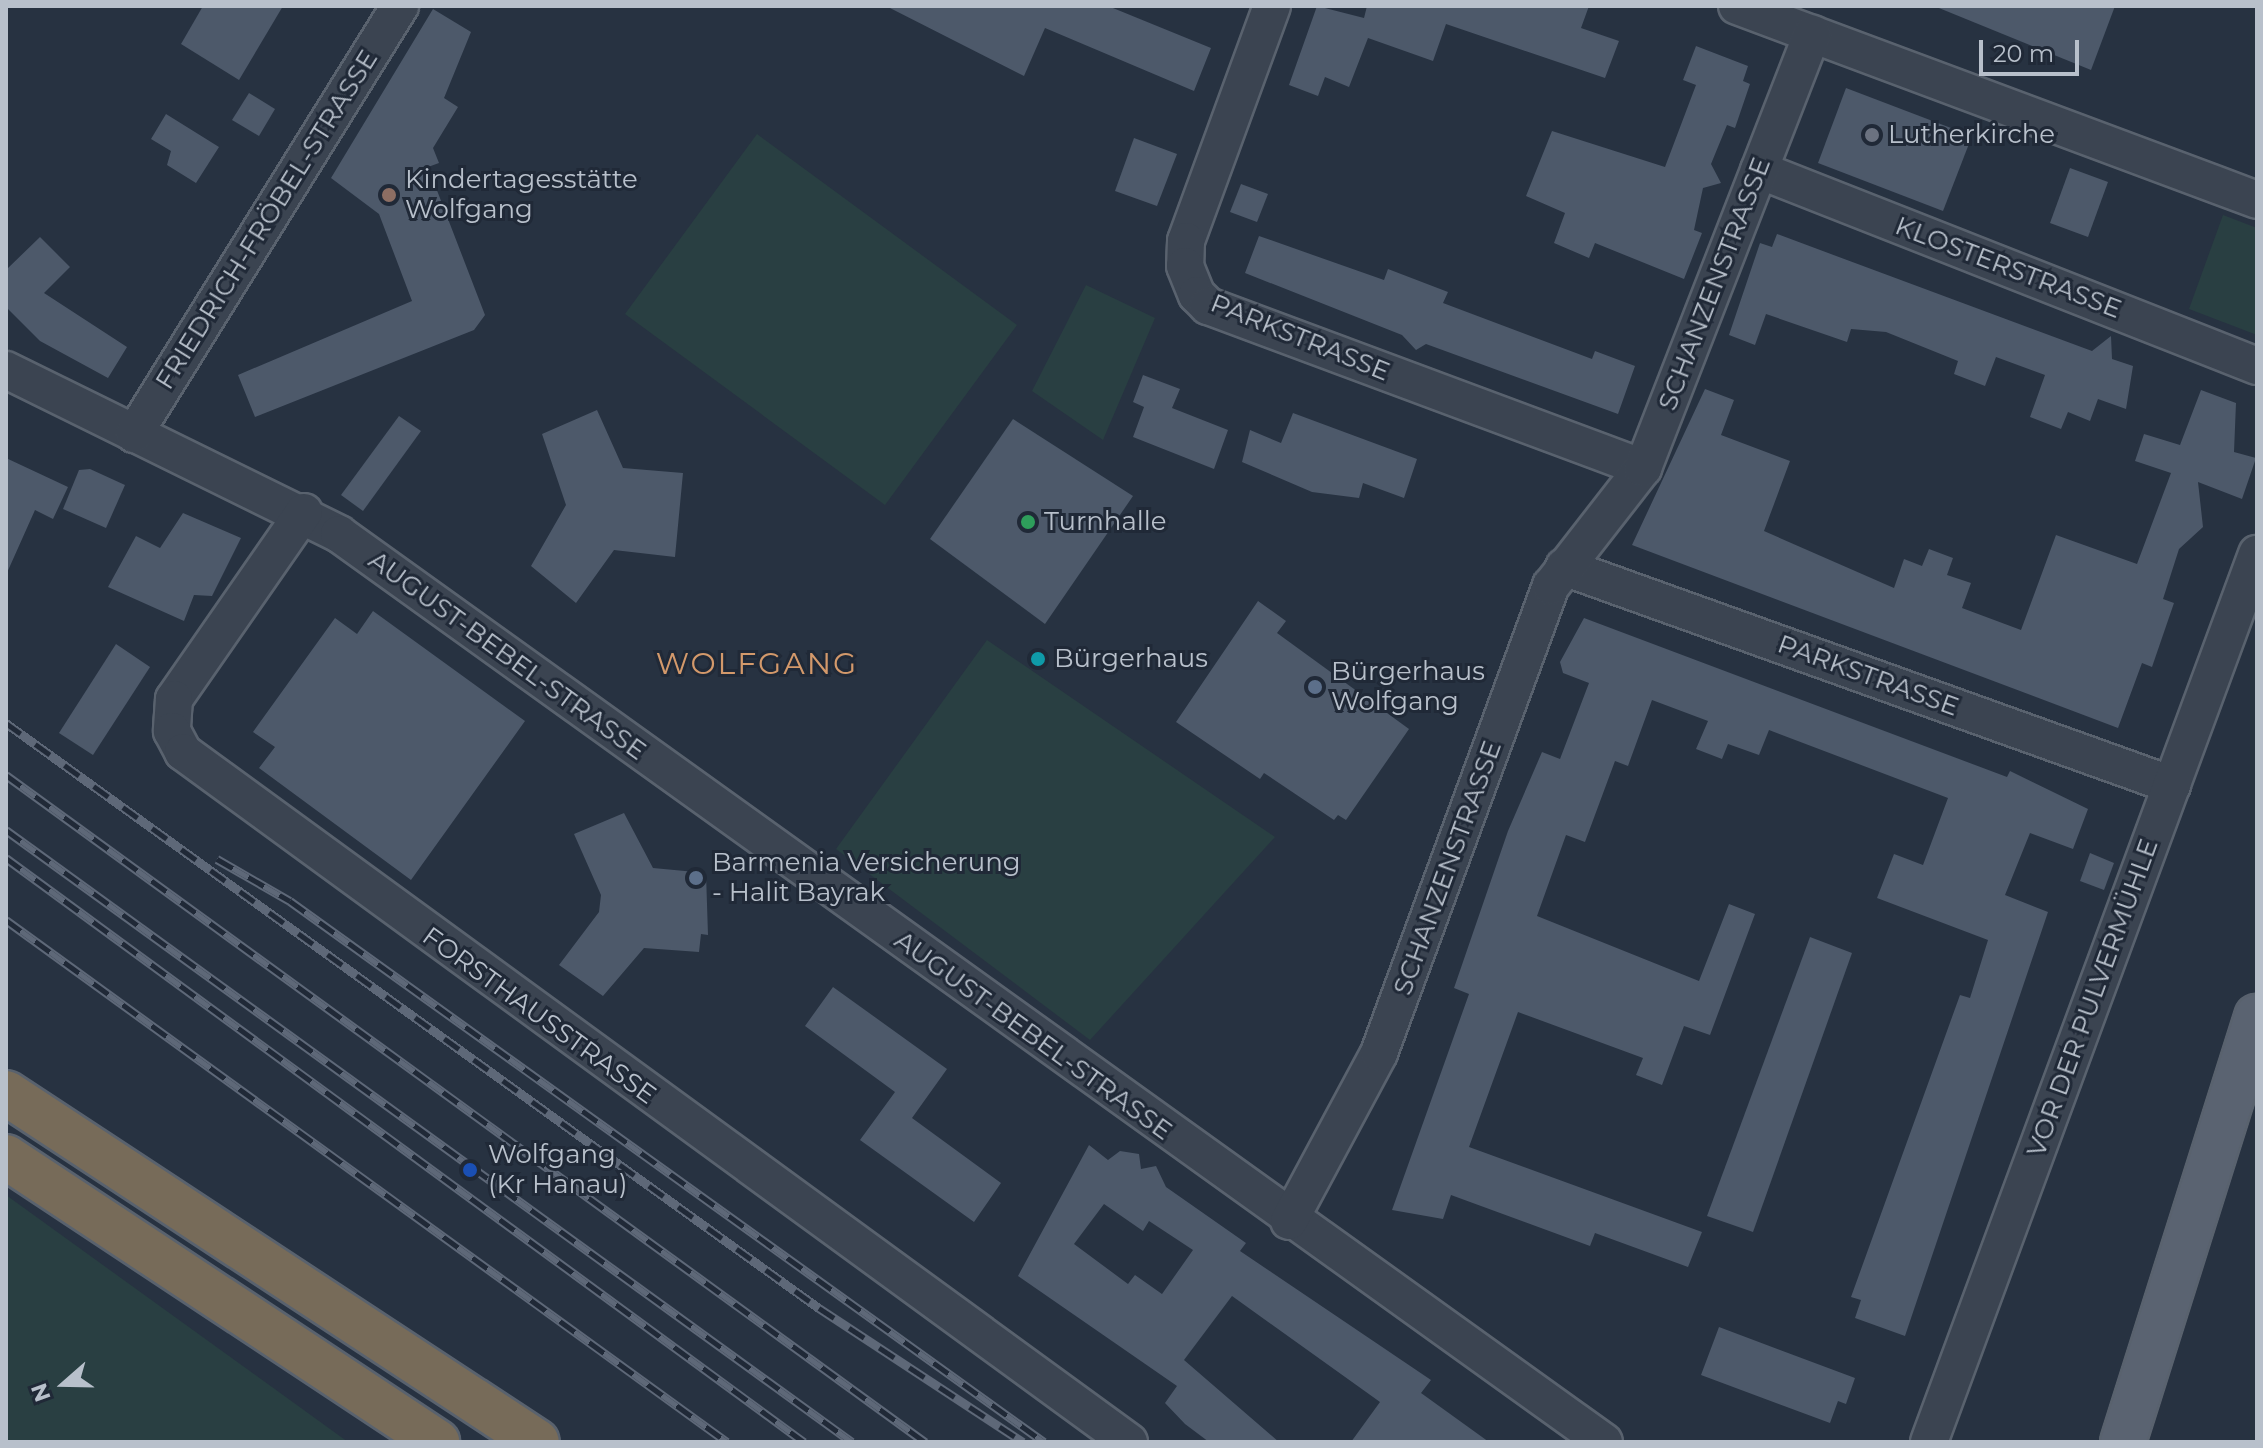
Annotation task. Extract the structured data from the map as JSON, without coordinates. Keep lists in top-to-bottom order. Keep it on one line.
{"streets":{"street":["FRIEDRICH-FRÖBEL-STRASSE","KLOSTERSTRASSE","SCHANZENSTRASSE","PARKSTRASSE","AUGUST-BEBEL-STRASSE","VOR DER PULVERMÜHLE","FORSTHAUSSTRASSE"]},"crossings":[["FRIEDRICH-FRÖBEL-STRASSE","AUGUST-BEBEL-STRASSE"],["KLOSTERSTRASSE","SCHANZENSTRASSE"],["SCHANZENSTRASSE","PARKSTRASSE"],["SCHANZENSTRASSE","AUGUST-BEBEL-STRASSE"],["PARKSTRASSE","VOR DER PULVERMÜHLE"],["AUGUST-BEBEL-STRASSE","FORSTHAUSSTRASSE"]],"districts":["WOLFGANG"],"places":["Lutherkirche","Kindertagesstätte Wolfgang","Turnhalle","Bürgerhaus","Bürgerhaus Wolfgang","Barmenia Versicherung - Halit Bayrak","Wolfgang (Kr Hanau)"],"scale_bar":"20 m","north":"left"}
